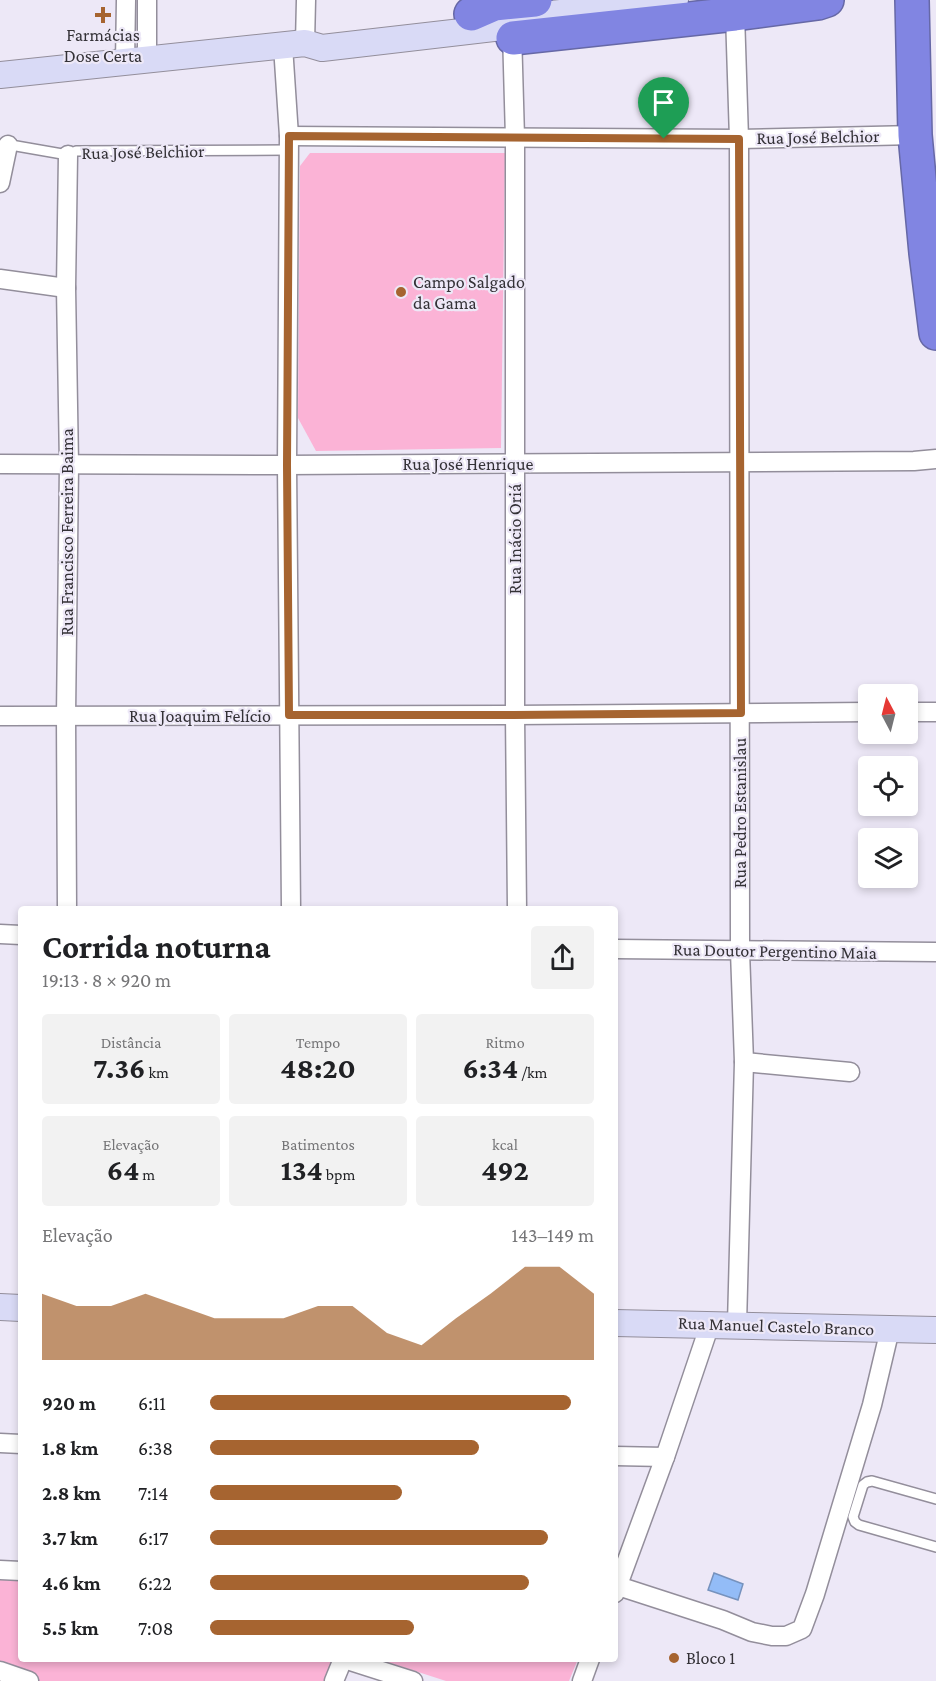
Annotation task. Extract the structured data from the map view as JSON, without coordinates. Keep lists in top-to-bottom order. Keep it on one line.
{"streets":{"main road":["Rua Manuel Castelo Branco"],"street":["Rua José Belchior","Rua José Henrique","Rua Francisco Ferreira Baima","Rua Inácio Oriá","Rua Joaquim Felício","Rua Pedro Estanislau","Rua Doutor Pergentino Maia"]},"crossings":[["Rua José Belchior","Rua Francisco Ferreira Baima"],["Rua José Belchior","Rua Inácio Oriá"],["Rua José Belchior","Rua Pedro Estanislau"],["Rua José Henrique","Rua Francisco Ferreira Baima"],["Rua José Henrique","Rua Inácio Oriá"],["Rua José Henrique","Rua Pedro Estanislau"],["Rua Francisco Ferreira Baima","Rua Joaquim Felício"],["Rua Inácio Oriá","Rua Joaquim Felício"],["Rua Joaquim Felício","Rua Pedro Estanislau"],["Rua Pedro Estanislau","Rua Doutor Pergentino Maia"],["Rua Pedro Estanislau","Rua Manuel Castelo Branco"]],"places":{"health":["Farmácias Dose Certa"],"other":["Campo Salgado da Gama","Bloco 1"]},"north":"top","page":{"heading":["Corrida noturna","19:13 · 8 × 920 m"],"stats":[["Distância","7.36 km"],["Tempo","48:20"],["Ritmo","6:34 /km"],["Elevação","64 m"],["Batimentos","134 bpm"],["kcal","492"]],"chart":["Elevação","143–149 m"],"list":[{"name":"920 m","note":"6:11"},{"name":"1.8 km","note":"6:38"},{"name":"2.8 km","note":"7:14"},{"name":"3.7 km","note":"6:17"},{"name":"4.6 km","note":"6:22"},{"name":"5.5 km","note":"7:08"}]}}
